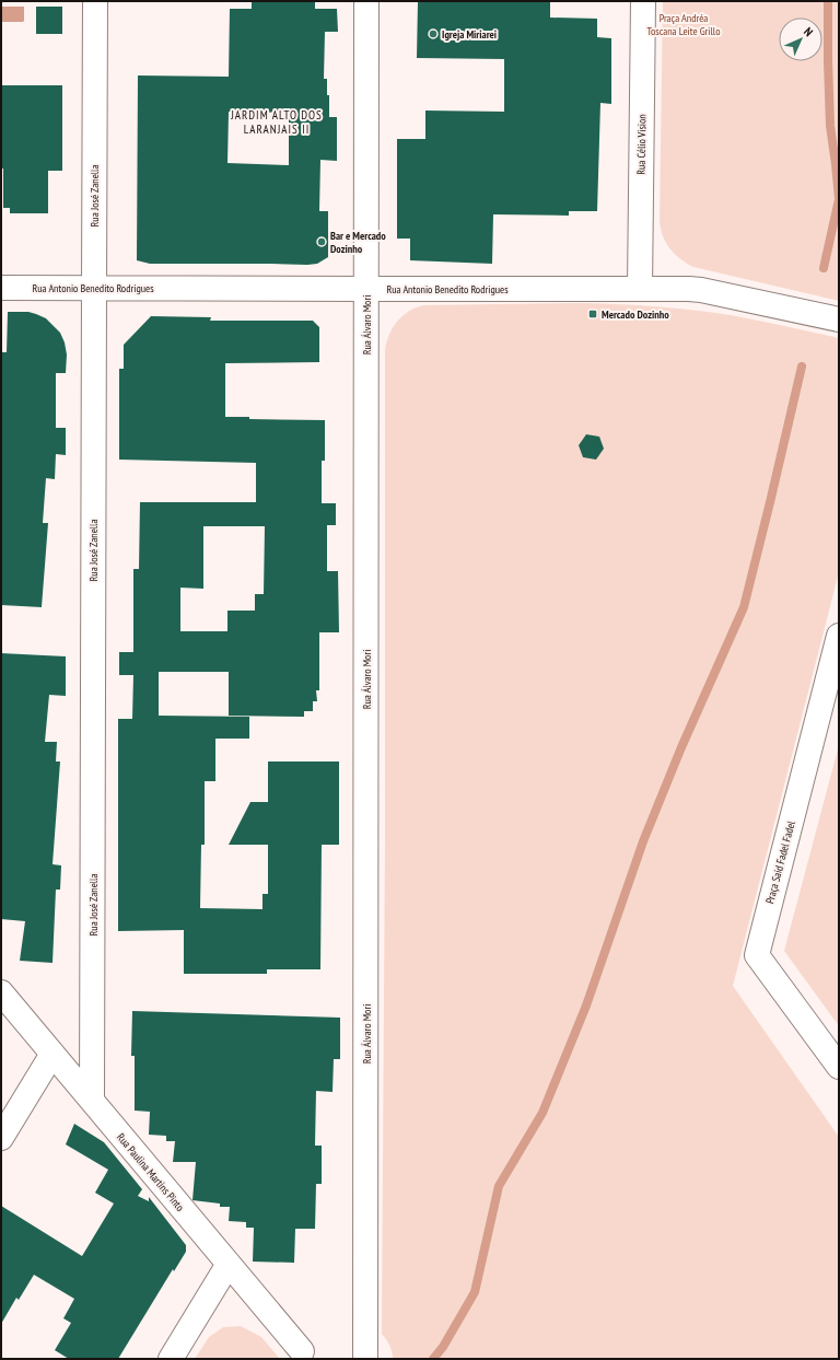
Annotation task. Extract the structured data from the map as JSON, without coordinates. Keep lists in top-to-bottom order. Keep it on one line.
{"streets":{"street":["Rua Célio Vision","Rua José Zanella","Rua Antonio Benedito Rodrigues","Rua Álvaro Mori","Praça Said Fadel Fadel","Rua Paulina Martins Pinto"]},"crossings":[["Rua Célio Vision","Rua Antonio Benedito Rodrigues"],["Rua José Zanella","Rua Antonio Benedito Rodrigues"],["Rua José Zanella","Rua Paulina Martins Pinto"],["Rua Antonio Benedito Rodrigues","Rua Álvaro Mori"]],"districts":["JARDIM ALTO DOS LARANJAIS II"],"parks":["Praça Andréa Toscana Leite Grillo"],"places":{"other":["Igreja Miriarei","Bar e Mercado Dozinho"],"transit":["Mercado Dozinho"]},"north":"top right"}
